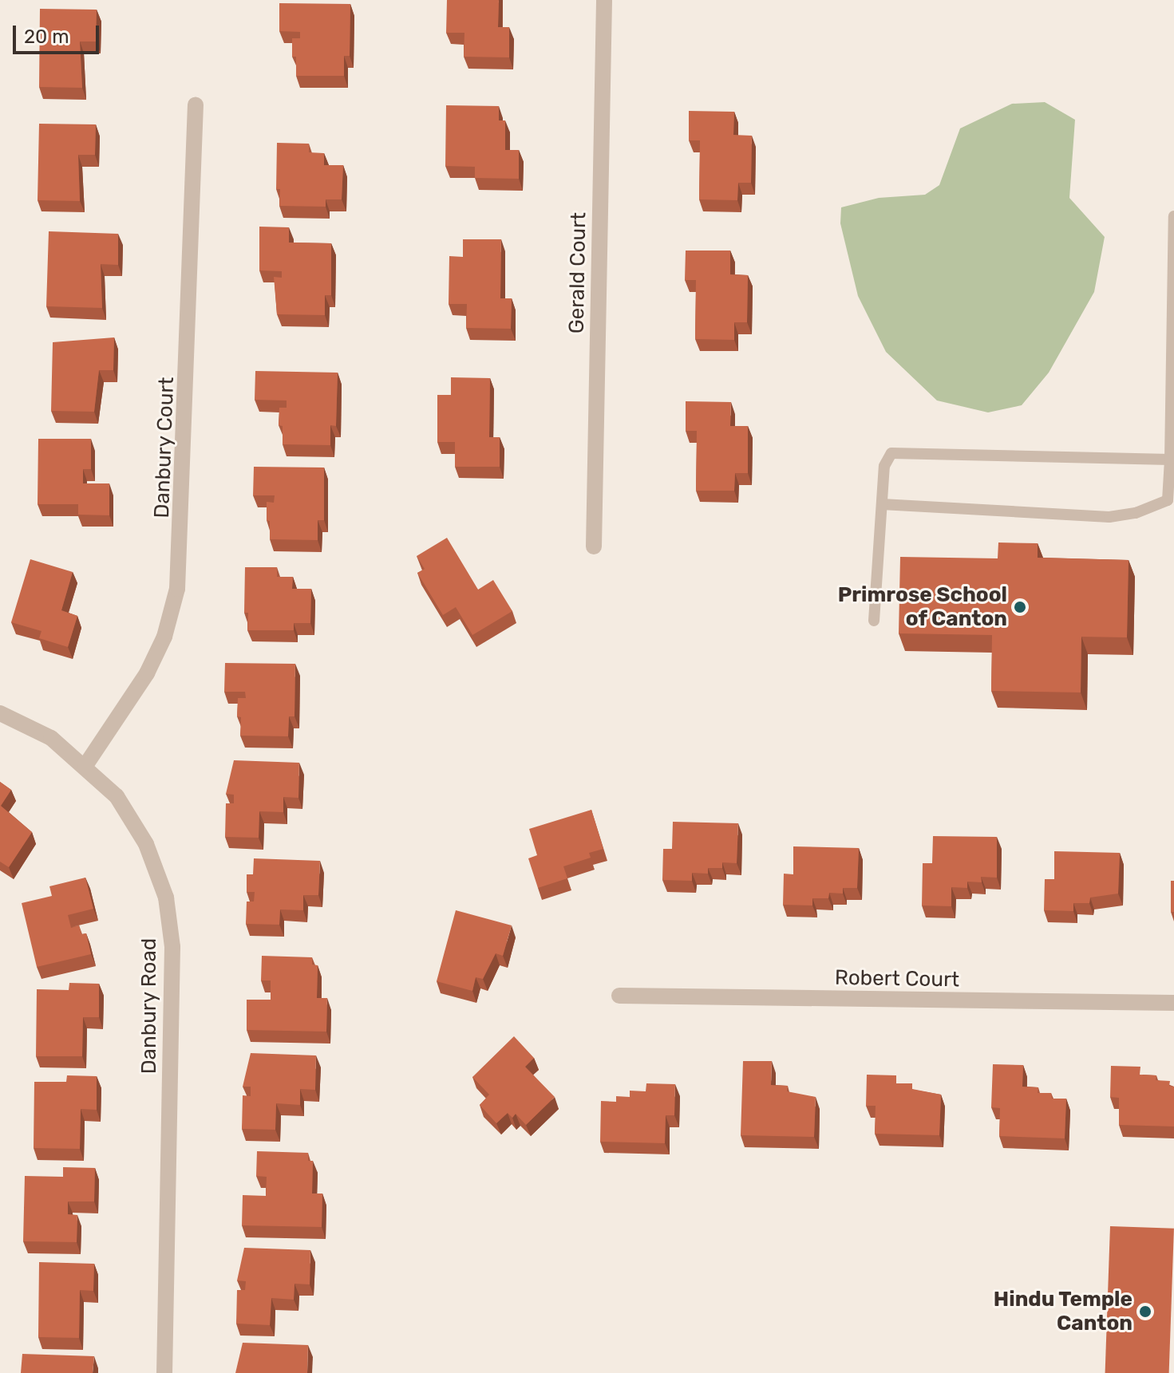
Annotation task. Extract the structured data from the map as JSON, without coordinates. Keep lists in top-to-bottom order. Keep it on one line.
{"streets":{"street":["Gerald Court","Danbury Court","Robert Court","Danbury Road"]},"crossings":[["Danbury Court","Danbury Road"]],"places":["Primrose School of Canton","Hindu Temple Canton"],"scale_bar":"20 m"}
